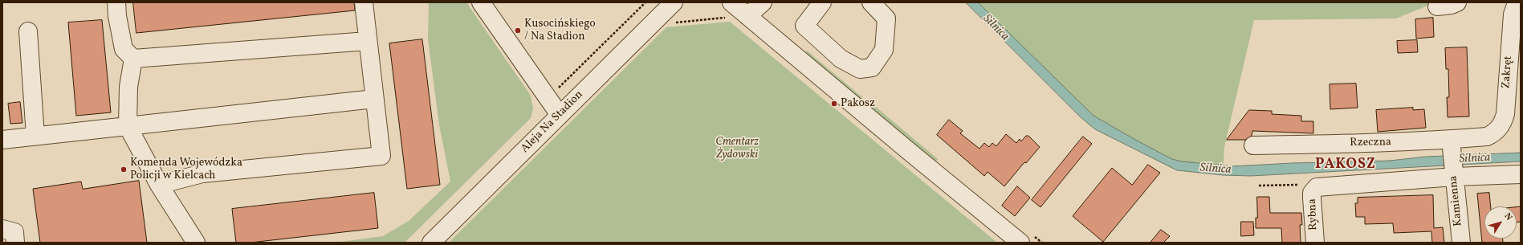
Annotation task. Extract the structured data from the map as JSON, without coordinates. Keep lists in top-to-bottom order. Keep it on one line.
{"streets":{"street":["Zakręt","Aleja Na Stadion","Rzeczna","Kamienna","Rybna"]},"crossings":[["Zakręt","Rzeczna"],["Rzeczna","Kamienna"]],"districts":["PAKOSZ"],"water":["Silnica"],"parks":["Cmentarz Żydowski"],"places":["Kusocińskiego / Na Stadion","Pakosz","Komenda Wojewódzka Policji w Kielcach"],"north":"top right"}
